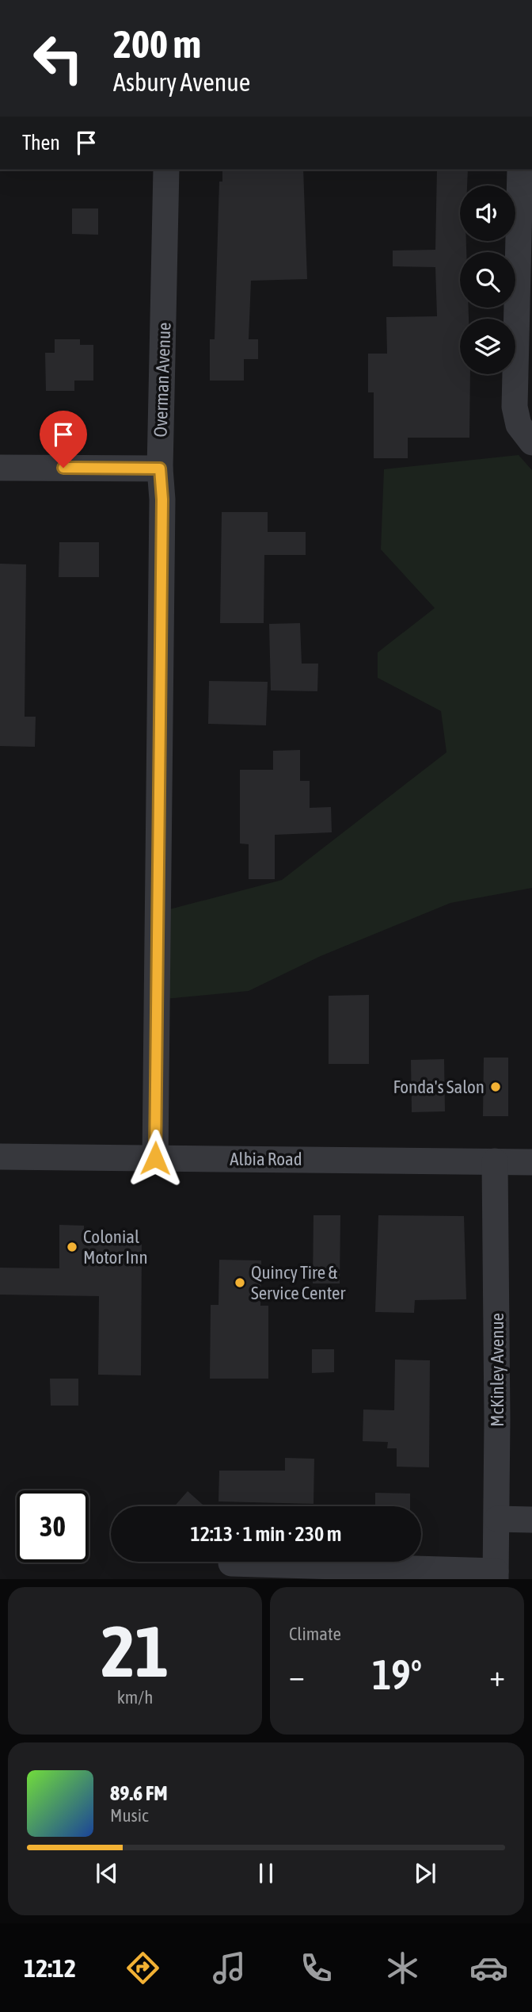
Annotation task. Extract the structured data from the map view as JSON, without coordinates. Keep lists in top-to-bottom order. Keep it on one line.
{"streets":{"street":["Overman Avenue","Albia Road","McKinley Avenue"]},"crossings":[["Overman Avenue","Albia Road"],["Albia Road","McKinley Avenue"]],"places":["Fonda's Salon","Colonial Motor Inn","Quincy Tire & Service Center"],"page":{"turn":["200 m","Asbury Avenue"],"then":"Then","limit":"30","trip":"12:13 · 1 min · 230 m","tile":[["21","km/h"],"Climate"],"heat":["−","19°","+"],"song":["89.6 FM","Music"],"tabs":"12:12"}}
